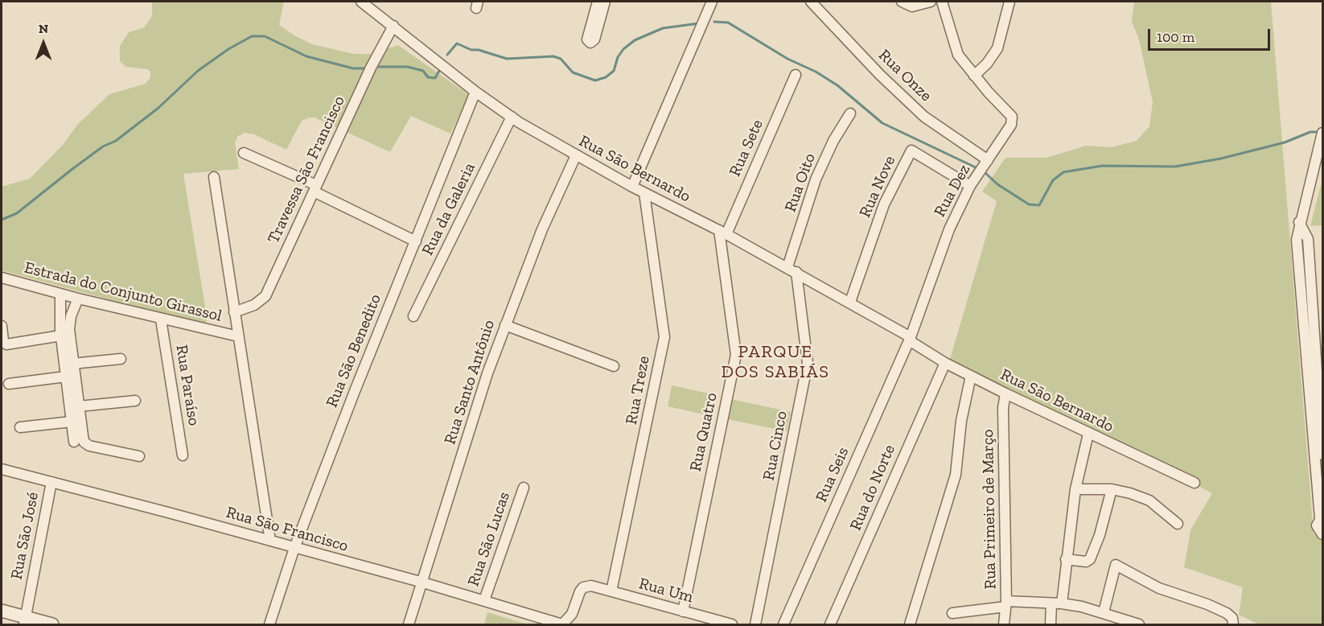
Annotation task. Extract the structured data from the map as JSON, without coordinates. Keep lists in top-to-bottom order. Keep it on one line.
{"streets":{"street":["Rua Onze","Rua Sete","Rua São Bernardo","Travessa São Francisco","Rua Oito","Rua Nove","Rua Dez","Rua da Galeria","Estrada do Conjunto Girassol","Rua São Benedito","Rua Santo Antônio","Rua Paraíso","Rua Treze","Rua Quatro","Rua Cinco","Rua Seis","Rua do Norte","Rua Primeiro de Março","Rua São Francisco","Rua São José","Rua São Lucas","Rua Um"]},"crossings":[["Rua Onze","Rua Dez"],["Rua Sete","Rua São Bernardo"],["Rua Sete","Rua Quatro"],["Rua São Bernardo","Travessa São Francisco"],["Rua São Bernardo","Rua Oito"],["Rua São Bernardo","Rua Nove"],["Rua São Bernardo","Rua Dez"],["Rua São Bernardo","Rua da Galeria"],["Rua São Bernardo","Rua São Benedito"],["Rua São Bernardo","Rua Santo Antônio"],["Rua São Bernardo","Rua Treze"],["Rua São Bernardo","Rua Quatro"],["Rua São Bernardo","Rua Cinco"],["Rua São Bernardo","Rua Seis"],["Rua São Bernardo","Rua do Norte"],["Rua São Bernardo","Rua Primeiro de Março"],["Rua Oito","Rua Cinco"],["Rua Nove","Rua Dez"],["Rua Dez","Rua Seis"],["Estrada do Conjunto Girassol","Rua Paraíso"],["Rua São Benedito","Rua São Francisco"],["Rua Santo Antônio","Rua São Francisco"],["Rua Treze","Rua Um"],["Rua Quatro","Rua Um"],["Rua São Francisco","Rua São José"],["Rua São Francisco","Rua São Lucas"],["Rua São Francisco","Rua Um"]],"districts":["PARQUE DOS SABIÁS"],"scale_bar":"100 m","north":"top"}
